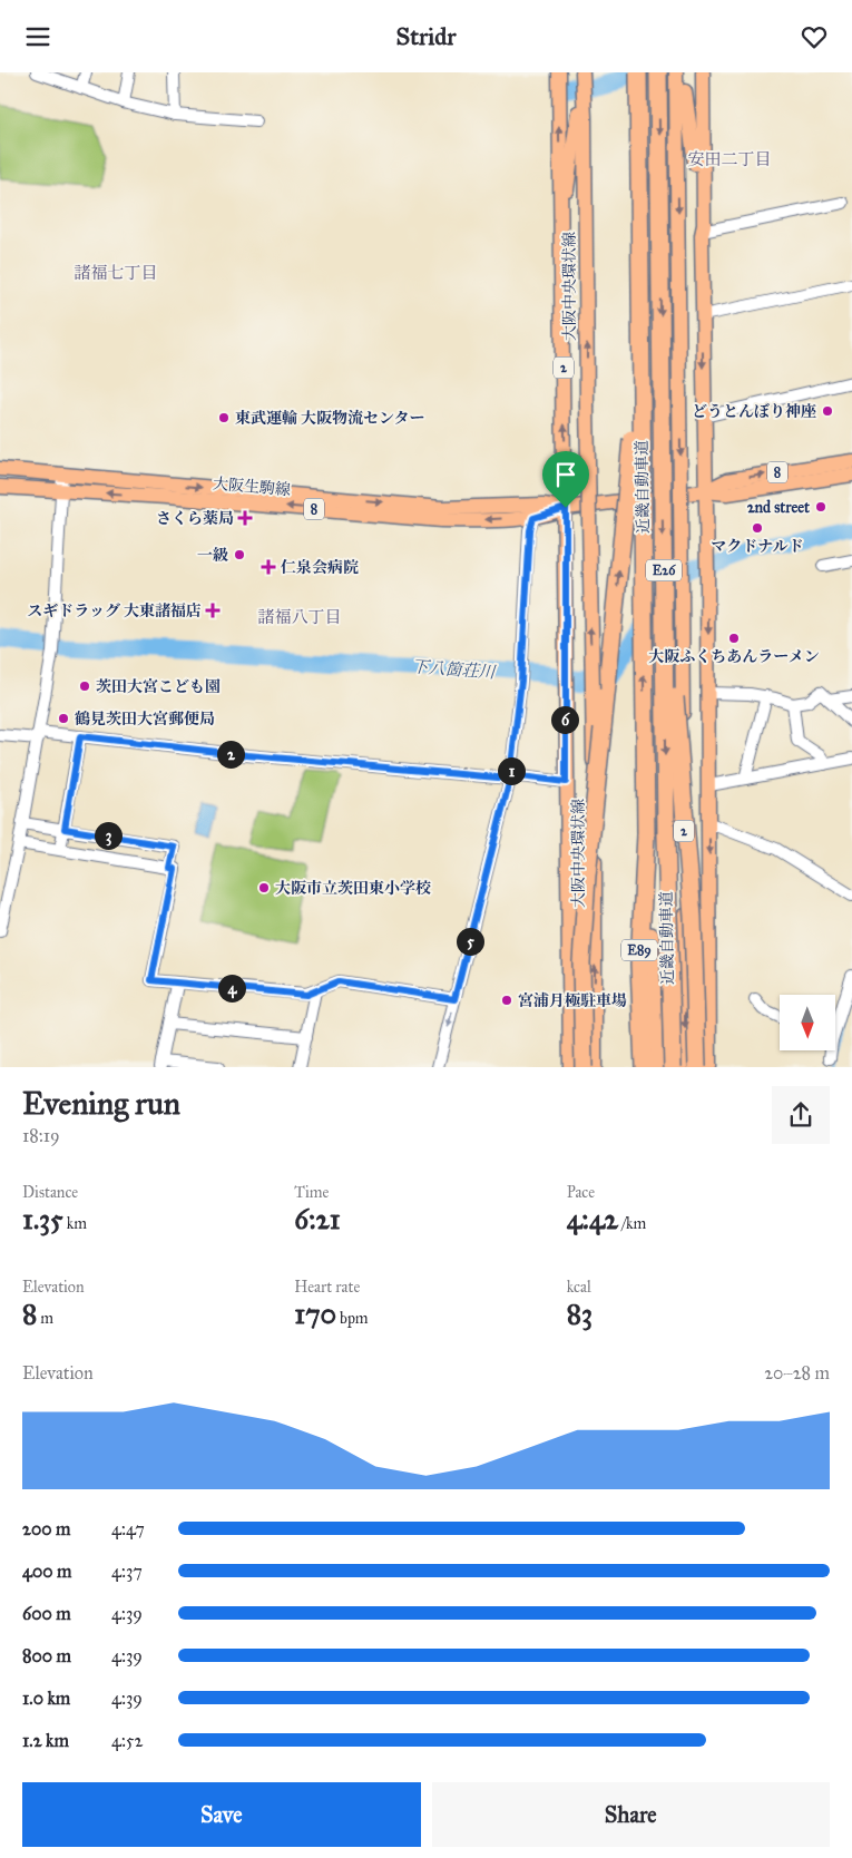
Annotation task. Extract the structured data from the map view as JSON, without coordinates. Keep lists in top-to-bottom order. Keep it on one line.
{"streets":{"highway":["近畿自動車道","E26","E89"],"main road":["大阪中央環状線","2","8","大阪生駒線"]},"crossings":[["2","大阪生駒線"],["近畿自動車道","E89"]],"districts":["安田二丁目","諸福七丁目","諸福八丁目"],"water":["下八箇荘川"],"places":{"other":["どうとんぼり神座","東武運輸 大阪物流センター","2nd street","マクドナルド","一級","大阪ふくちあんラーメン","茨田大宮こども園","鶴見茨田大宮郵便局","大阪市立茨田東小学校","宮浦月極駐車場"],"health":["さくら薬局","仁泉会病院","スギドラッグ 大東諸福店"]},"north":"bottom","page":{"header":"Stridr","pins":["6","2","1","3","5","4"],"heading":["Evening run","18:19"],"stats":[["Distance","1.35 km"],["Time","6:21"],["Pace","4:42 /km"],["Elevation","8 m"],["Heart rate","170 bpm"],["kcal","83"]],"chart":["Elevation","20–28 m"],"list":[{"name":"200 m","note":"4:47"},{"name":"400 m","note":"4:37"},{"name":"600 m","note":"4:39"},{"name":"800 m","note":"4:39"},{"name":"1.0 km","note":"4:39"},{"name":"1.2 km","note":"4:52"}],"buttons":["Save","Share"]}}
